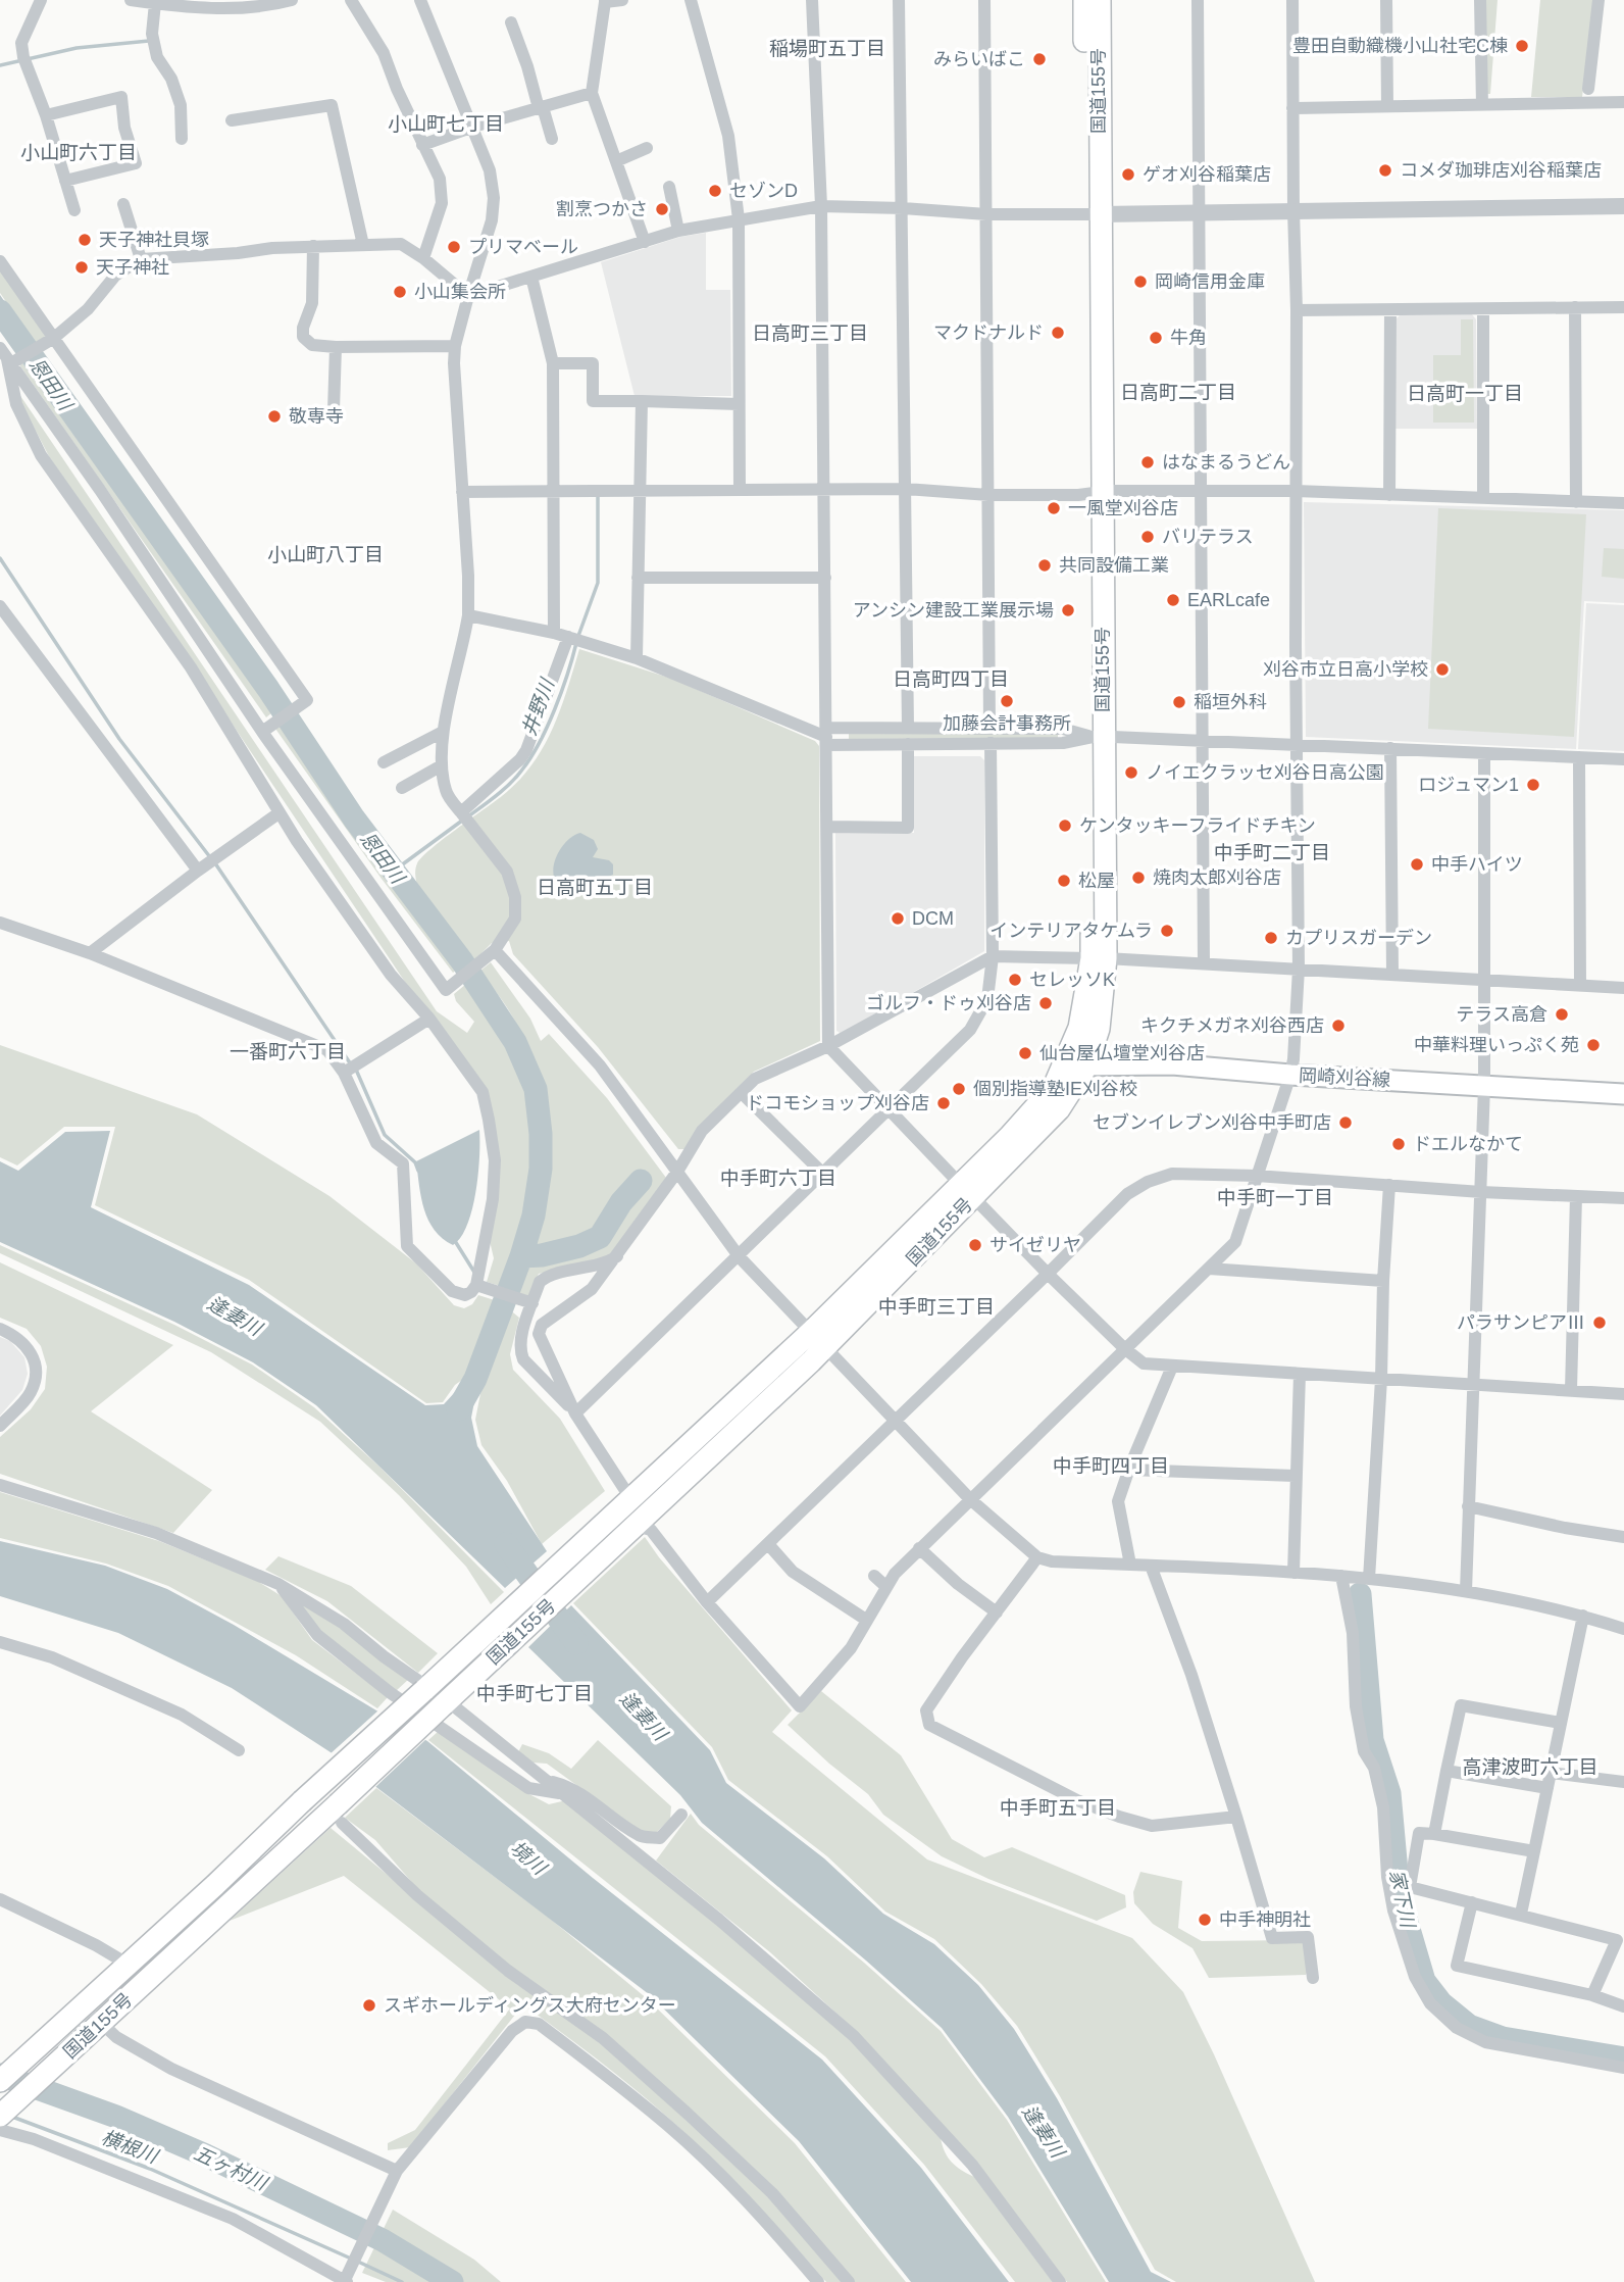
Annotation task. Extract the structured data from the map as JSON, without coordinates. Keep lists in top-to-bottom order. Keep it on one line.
{"streets":{"highway":["国道155号"],"main road":["岡崎刈谷線"]},"crossings":[["国道155号","岡崎刈谷線"]],"districts":["稲場町五丁目","小山町七丁目","小山町六丁目","日高町三丁目","日高町二丁目","日高町一丁目","小山町八丁目","日高町四丁目","中手町二丁目","日高町五丁目","一番町六丁目","中手町六丁目","中手町一丁目","中手町三丁目","中手町四丁目","中手町七丁目","高津波町六丁目","中手町五丁目"],"water":["恩田川","井野川","逢妻川","境川","家下川","横根川","五ヶ村川"],"places":["豊田自動織機小山社宅C棟","みらいばこ","コメダ珈琲店刈谷稲葉店","ゲオ刈谷稲葉店","セゾンD","割烹つかさ","天子神社貝塚","プリマベール","天子神社","岡崎信用金庫","小山集会所","マクドナルド","牛角","敬専寺","はなまるうどん","一風堂刈谷店","バリテラス","共同設備工業","EARLcafe","アンシン建設工業展示場","刈谷市立日高小学校","加藤会計事務所","稲垣外科","ノイエクラッセ刈谷日高公園","ロジュマン1","ケンタッキーフライドチキン","中手ハイツ","焼肉太郎刈谷店","松屋","DCM","インテリアタケムラ","カプリスガーデン","セレッソK","ゴルフ・ドゥ刈谷店","テラス高倉","キクチメガネ刈谷西店","中華料理いっぷく苑","仙台屋仏壇堂刈谷店","個別指導塾IE刈谷校","ドコモショップ刈谷店","セブンイレブン刈谷中手町店","ドエルなかて","サイゼリヤ","パラサンピアⅢ","中手神明社","スギホールディングス大府センター"]}
